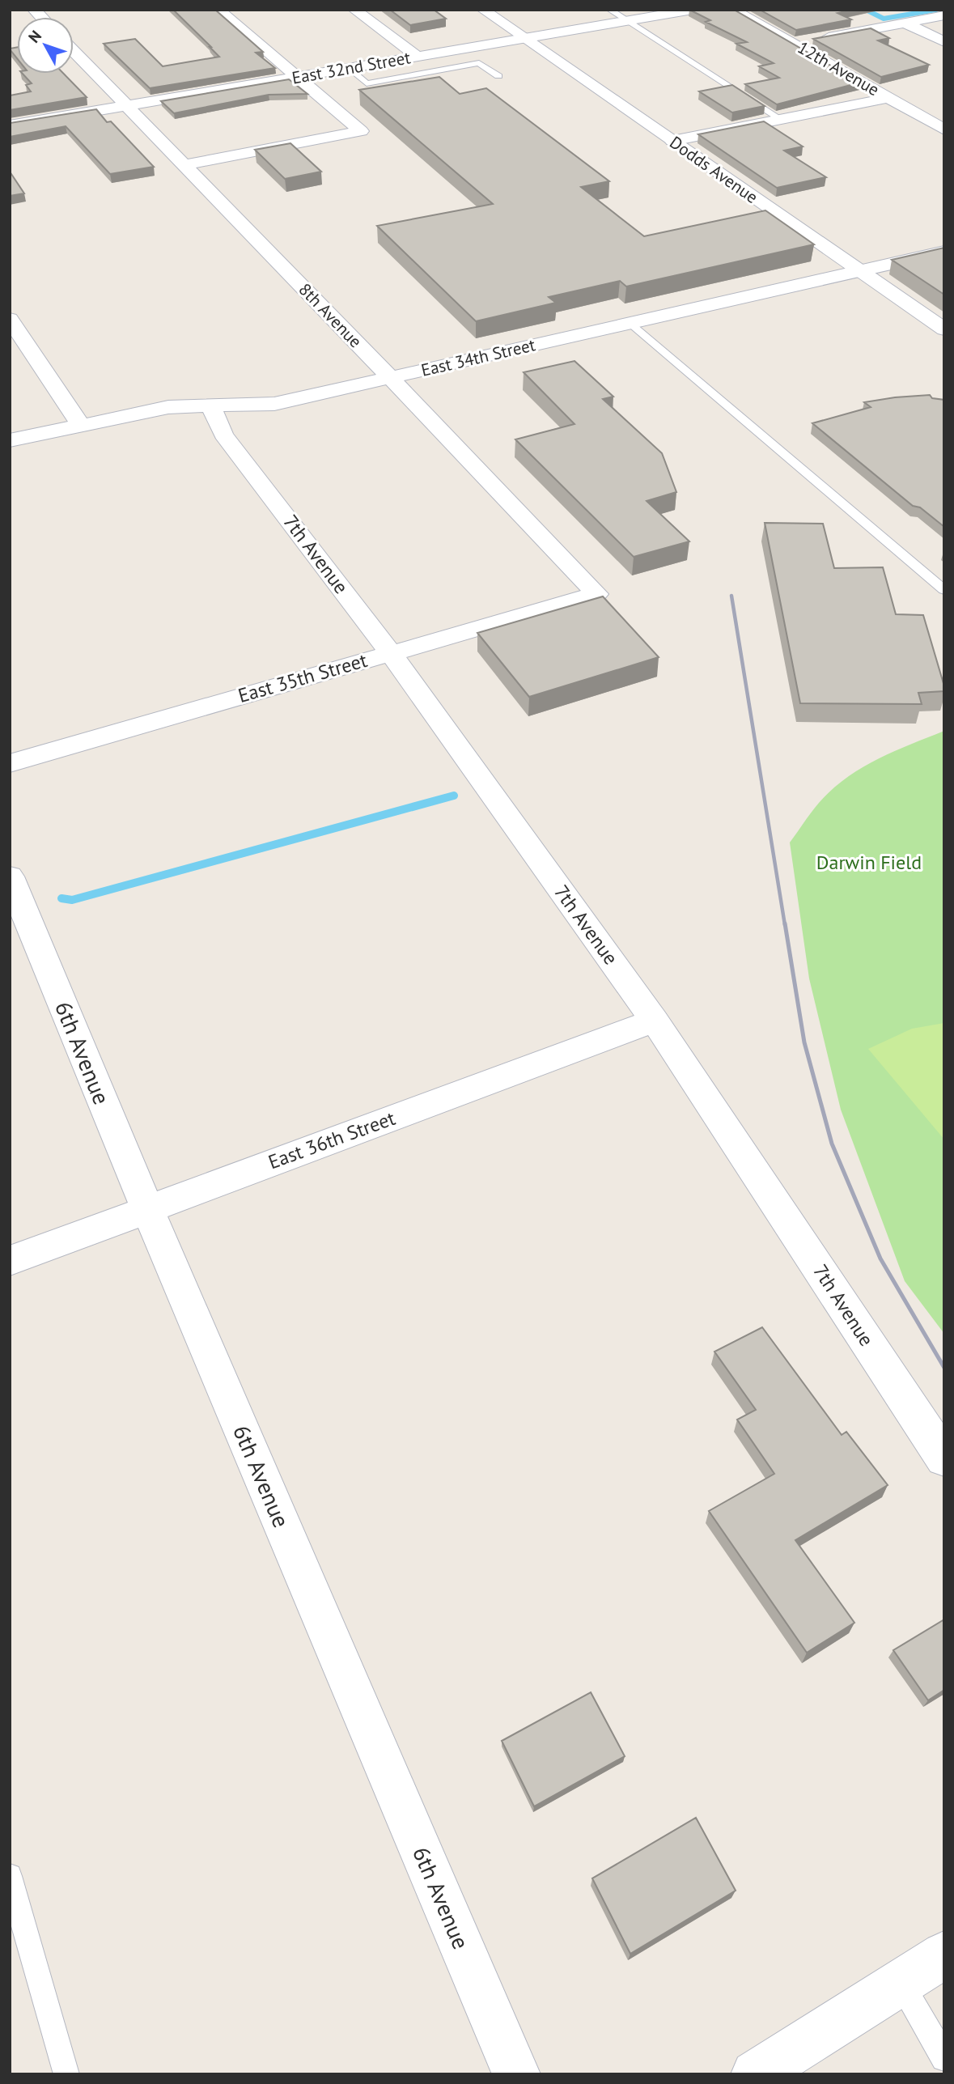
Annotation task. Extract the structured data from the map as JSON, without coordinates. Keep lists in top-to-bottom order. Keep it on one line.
{"streets":{"street":["East 32nd Street","12th Avenue","Dodds Avenue","8th Avenue","East 34th Street","7th Avenue","East 35th Street","6th Avenue","East 36th Street"]},"crossings":[["East 32nd Street","Dodds Avenue"],["East 32nd Street","8th Avenue"],["Dodds Avenue","East 34th Street"],["8th Avenue","East 34th Street"],["8th Avenue","East 35th Street"],["East 34th Street","7th Avenue"],["7th Avenue","East 35th Street"],["7th Avenue","East 36th Street"],["6th Avenue","East 36th Street"]],"parks":["Darwin Field"],"north":"top left"}
